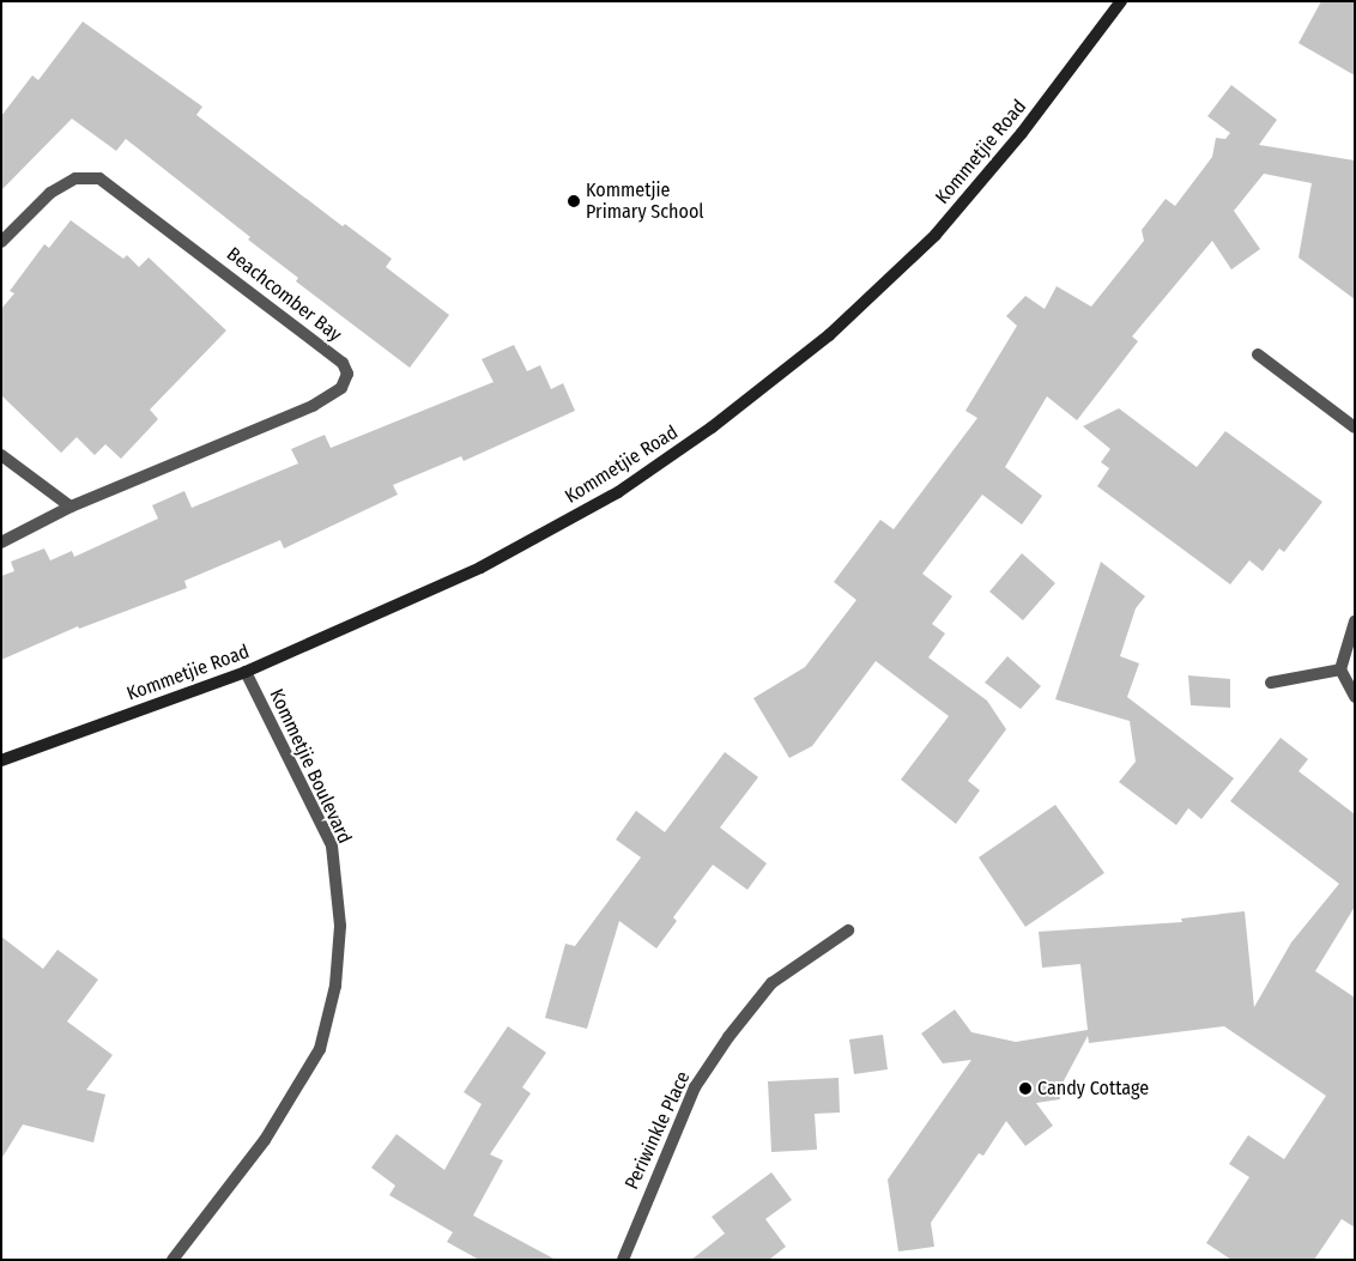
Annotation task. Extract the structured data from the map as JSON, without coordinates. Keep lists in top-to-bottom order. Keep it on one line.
{"streets":{"main road":["Kommetjie Road"],"street":["Beachcomber Bay","Kommetjie Boulevard","Periwinkle Place"]},"crossings":[["Kommetjie Road","Kommetjie Boulevard"]],"places":["Kommetjie Primary School","Candy Cottage"]}
